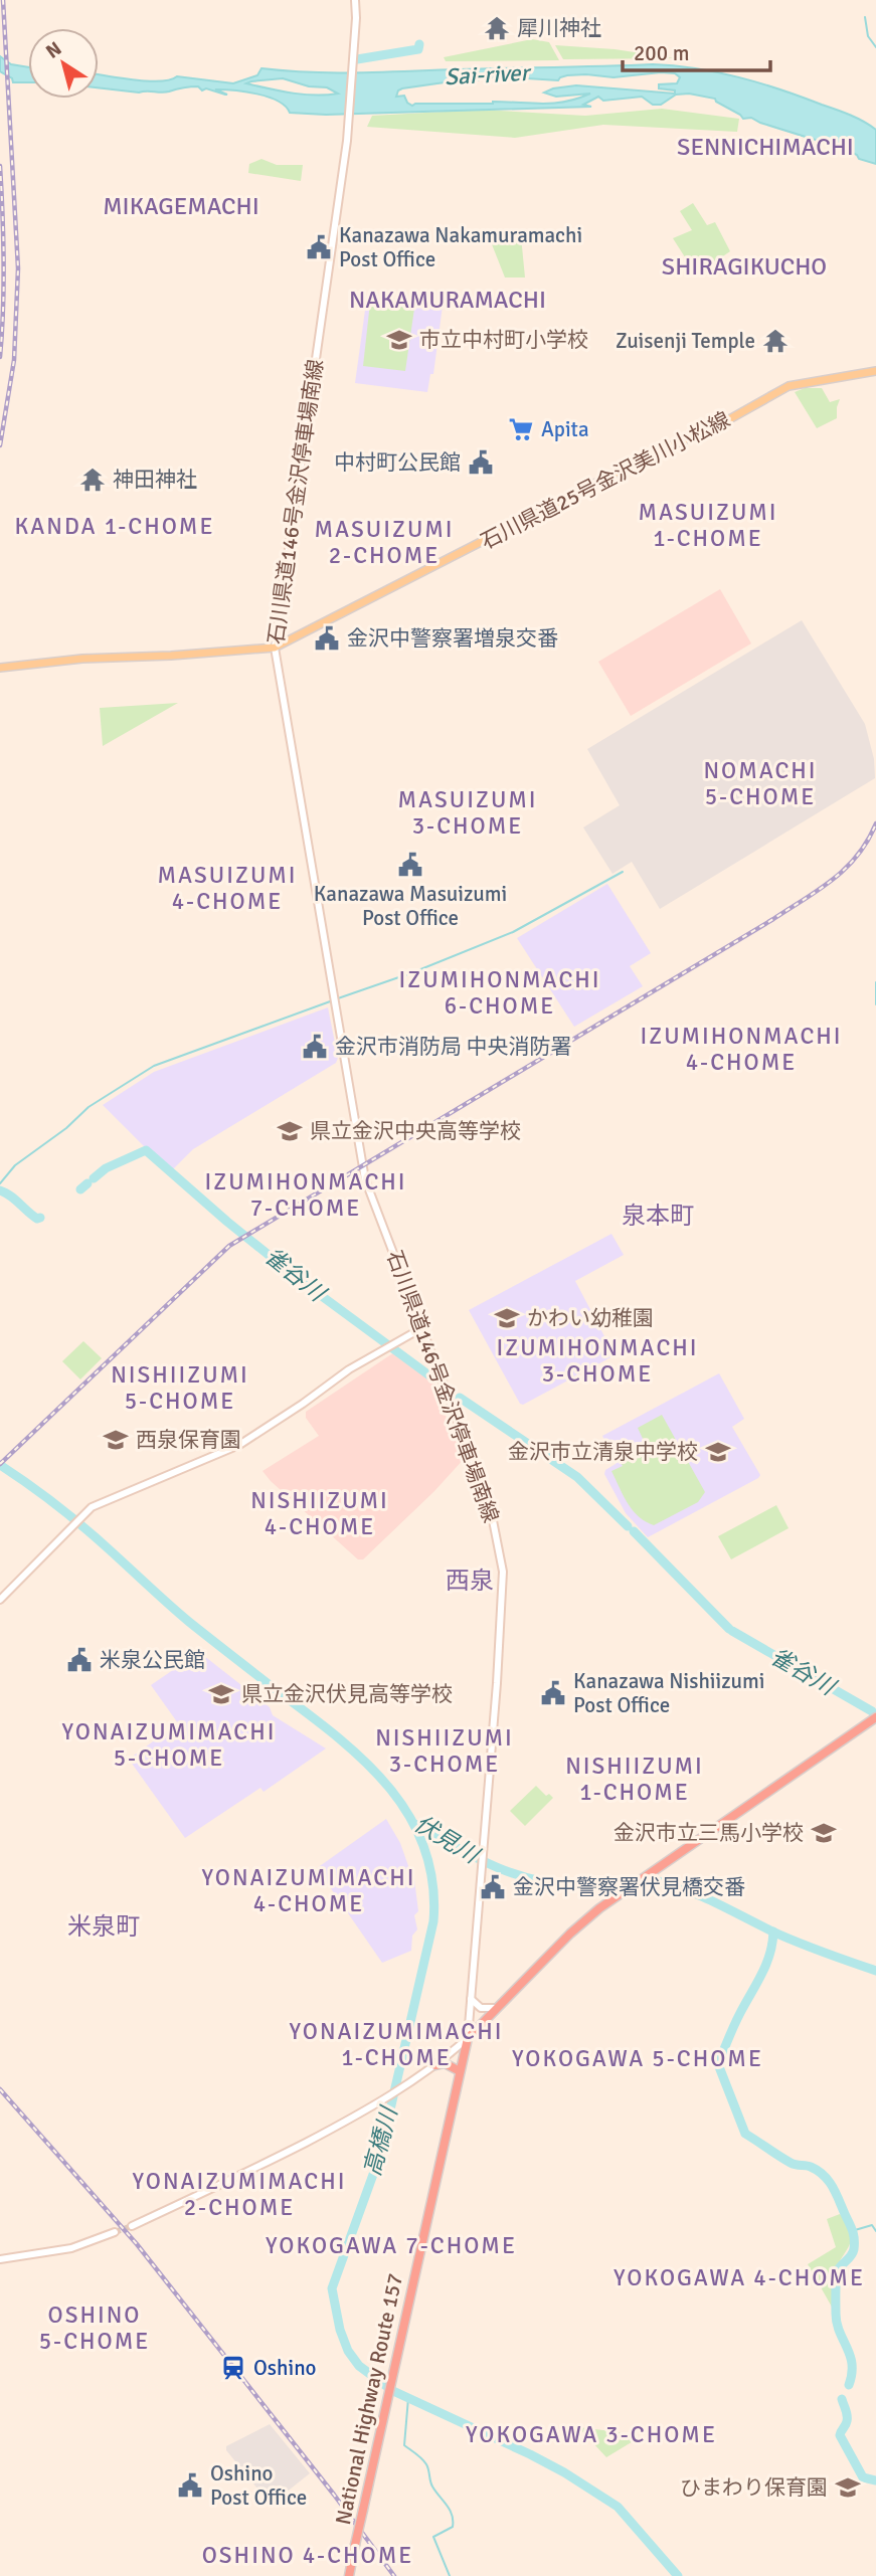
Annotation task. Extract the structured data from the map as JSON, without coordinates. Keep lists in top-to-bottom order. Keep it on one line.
{"streets":{"highway":["National Highway Route 157"],"main road":["石川県道25号金沢美川小松線","石川県道146号金沢停車場南線"]},"crossings":[["石川県道25号金沢美川小松線","石川県道146号金沢停車場南線"]],"districts":["SENNICHIMACHI","MIKAGEMACHI","SHIRAGIKUCHO","NAKAMURAMACHI","MASUIZUMI 1-CHOME","KANDA 1-CHOME","MASUIZUMI 2-CHOME","NOMACHI 5-CHOME","MASUIZUMI 3-CHOME","MASUIZUMI 4-CHOME","IZUMIHONMACHI 6-CHOME","IZUMIHONMACHI 4-CHOME","IZUMIHONMACHI 7-CHOME","泉本町","IZUMIHONMACHI 3-CHOME","NISHIIZUMI 5-CHOME","NISHIIZUMI 4-CHOME","西泉","YONAIZUMIMACHI 5-CHOME","NISHIIZUMI 3-CHOME","NISHIIZUMI 1-CHOME","YONAIZUMIMACHI 4-CHOME","米泉町","YONAIZUMIMACHI 1-CHOME","YOKOGAWA 5-CHOME","YONAIZUMIMACHI 2-CHOME","YOKOGAWA 7-CHOME","YOKOGAWA 4-CHOME","OSHINO 5-CHOME","YOKOGAWA 3-CHOME","OSHINO 4-CHOME"],"water":["Sai-river","雀谷川","伏見川","高橋川"],"places":{"temple":["犀川神社","Zuisenji Temple","神田神社"],"public building":["Kanazawa Nakamuramachi Post Office","中村町公民館","金沢中警察署増泉交番","Kanazawa Masuizumi Post Office","金沢市消防局 中央消防署","米泉公民館","Kanazawa Nishiizumi Post Office","金沢中警察署伏見橋交番","Oshino Post Office"],"school or university":["市立中村町小学校","県立金沢中央高等学校","かわい幼稚園","西泉保育園","金沢市立清泉中学校","県立金沢伏見高等学校","金沢市立三馬小学校","ひまわり保育園"],"supermarket":["Apita"],"station":["Oshino"]},"scale_bar":"200 m","north":"top left"}
